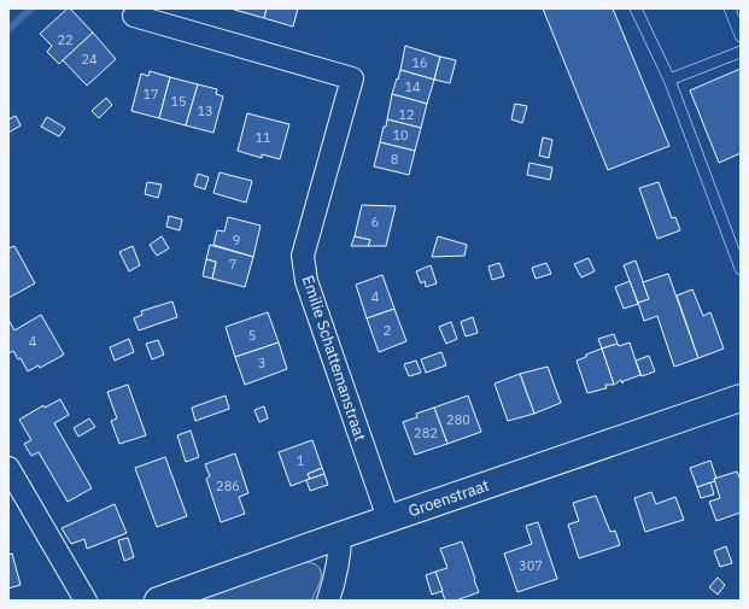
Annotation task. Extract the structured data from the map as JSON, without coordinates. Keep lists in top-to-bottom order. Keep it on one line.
{"streets":{"street":["Emilie Schattemanstraat","Groenstraat"]},"crossings":[["Emilie Schattemanstraat","Groenstraat"]],"house_numbers":["22","24","16","14","17","15","13","12","10","11","8","6","9","7","4","2","5","4","3","280","282","1","286","307"]}
